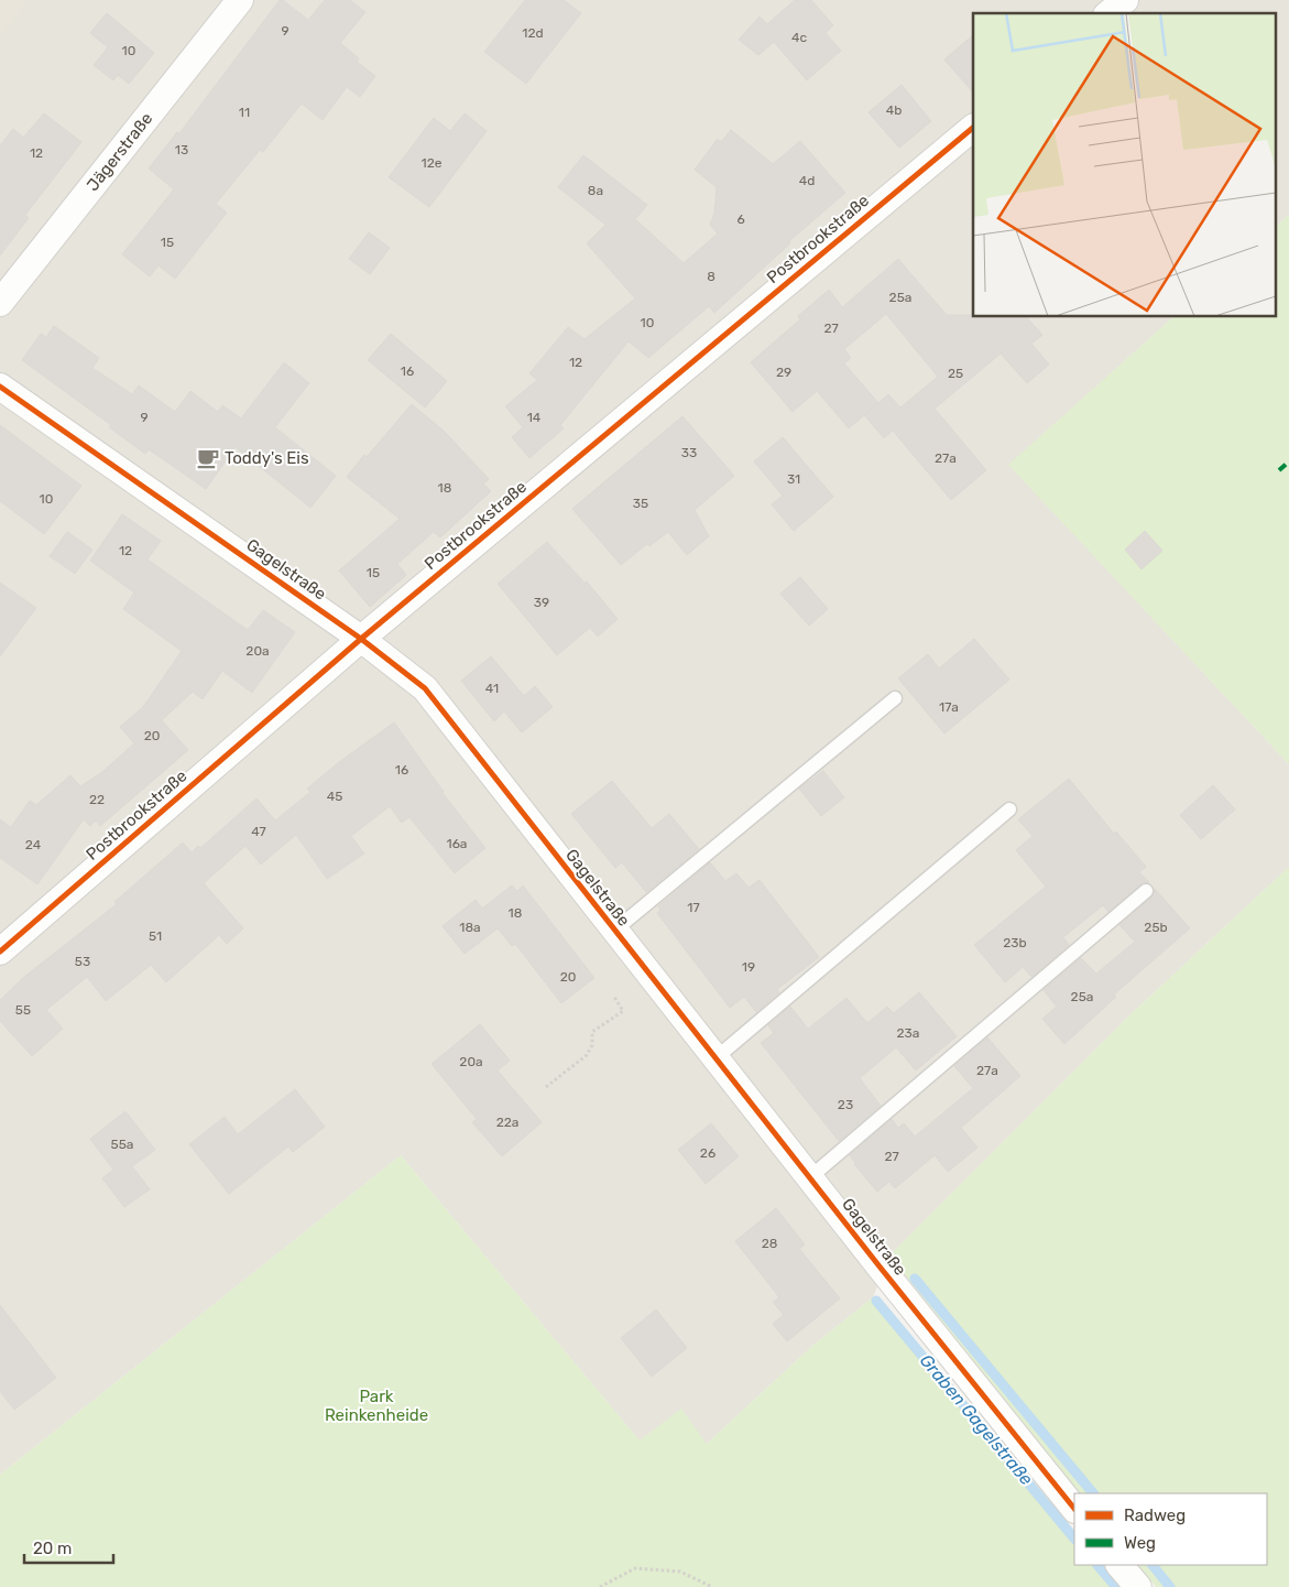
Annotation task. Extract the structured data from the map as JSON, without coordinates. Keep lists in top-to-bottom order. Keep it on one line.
{"streets":{"street":["Jägerstraße","Postbrookstraße","Gagelstraße"]},"crossings":[["Postbrookstraße","Gagelstraße"]],"water":["Graben Gagelstraße"],"parks":["Park Reinkenheide"],"places":{"cafe":["Toddy's Eis"]},"house_numbers":["9","12d","4c","10","4b","11","13","12","12e","4d","8a","6","15","8","25a","10","27","12","16","29","25","9","14","33","27a","31","18","10","35","12","15","39","20a","41","17a","20","16","45","22","47","16a","24","17","18","18a","25b","51","23b","53","19","20","25a","55","23a","20a","27a","23","22a","55a","26","27","28"],"legend":["Radweg","Weg"],"scale_bar":"20 m"}
